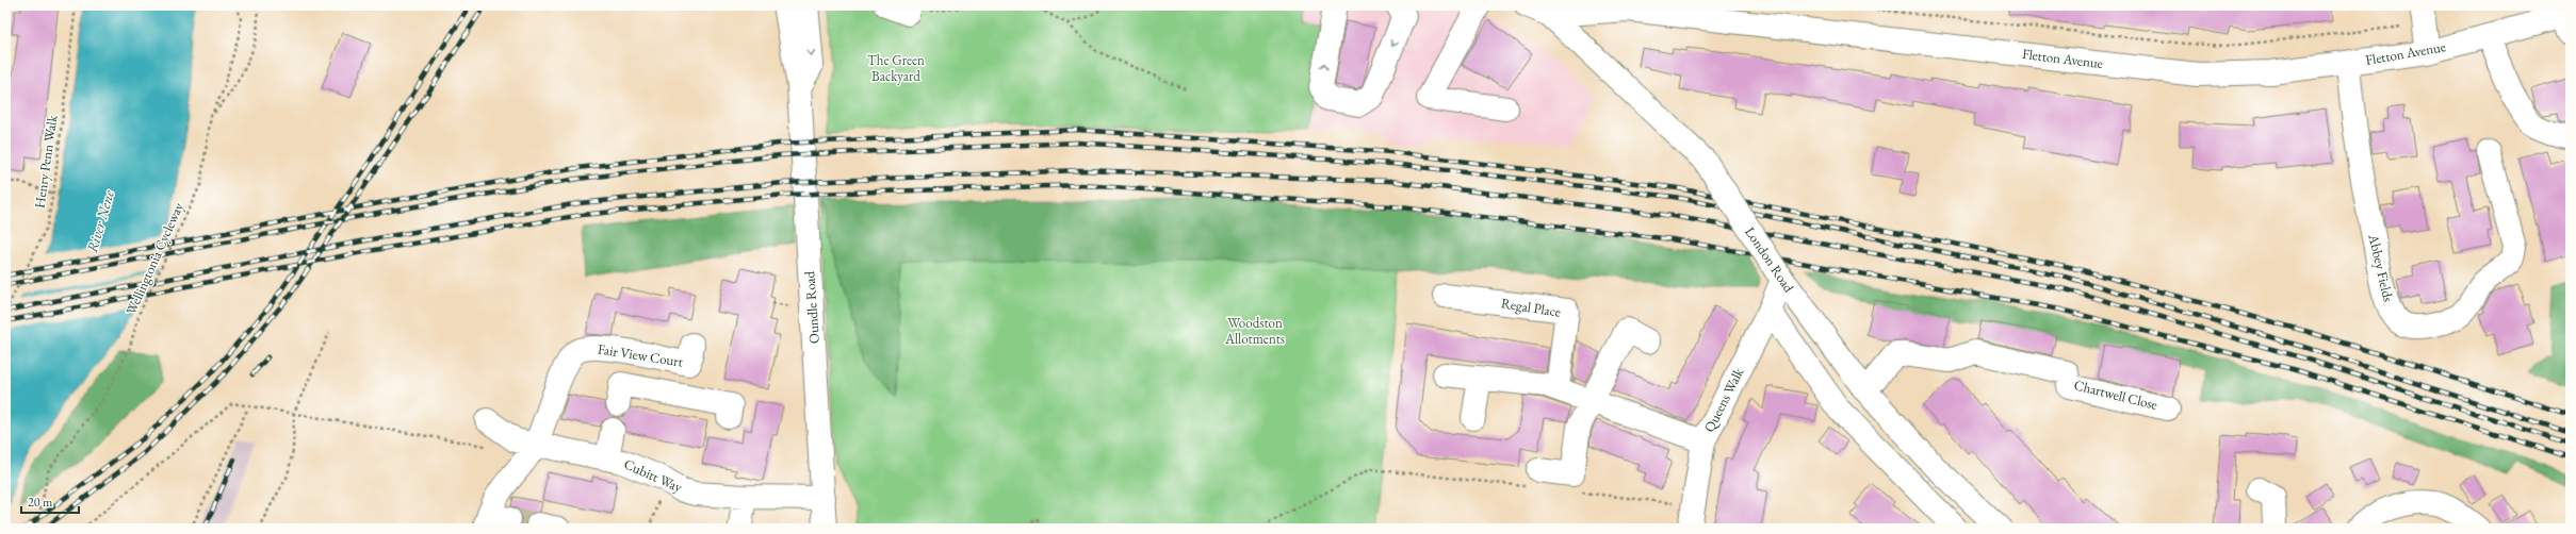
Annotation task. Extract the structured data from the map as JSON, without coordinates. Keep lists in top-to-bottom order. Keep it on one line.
{"streets":{"street":["Fletton Avenue","London Road","Abbey Fields","Oundle Road","Regal Place","Fair View Court","Chartwell Close","Queens Walk","Cubitt Way"],"path":["Henry Penn Walk","Wellingtonia Cycleway"]},"crossings":[["Fletton Avenue","London Road"],["Fletton Avenue","Abbey Fields"],["London Road","Chartwell Close"],["London Road","Queens Walk"],["Oundle Road","Cubitt Way"],["Fair View Court","Cubitt Way"]],"water":["River Nene"],"parks":["The Green Backyard","Woodston Allotments"],"scale_bar":"20 m"}
